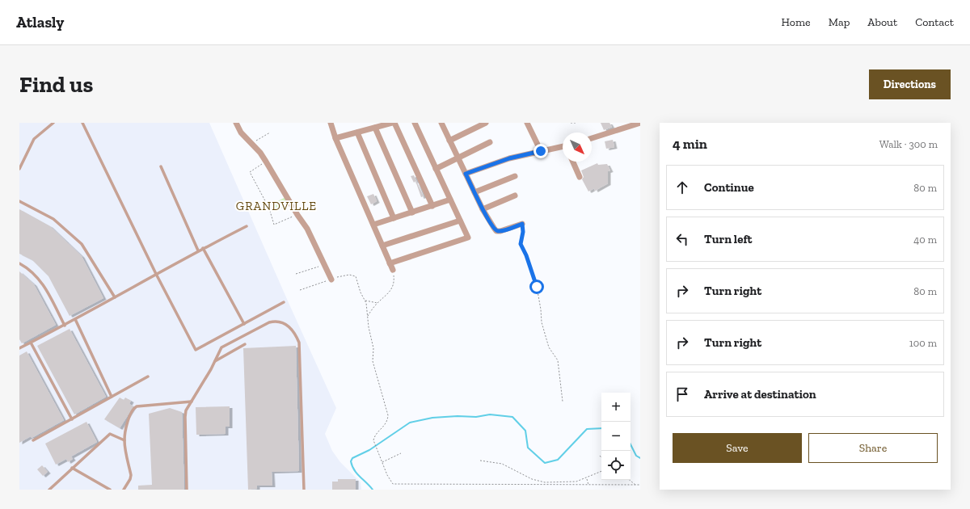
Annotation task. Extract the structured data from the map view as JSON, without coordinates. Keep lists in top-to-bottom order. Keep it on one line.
{"districts":["GRANDVILLE"],"north":"bottom right","page":{"header":"Atlasly","nav":["Home","Map","About","Contact"],"buttons":["Directions",["Save","Share"]],"title":"Find us","heading":["4 min","Walk · 300 m"],"list":[["Continue","80 m"],["Turn left","40 m"],["Turn right","80 m"],["Turn right","100 m"],"Arrive at destination"],"map_buttons":["+","−"]}}
